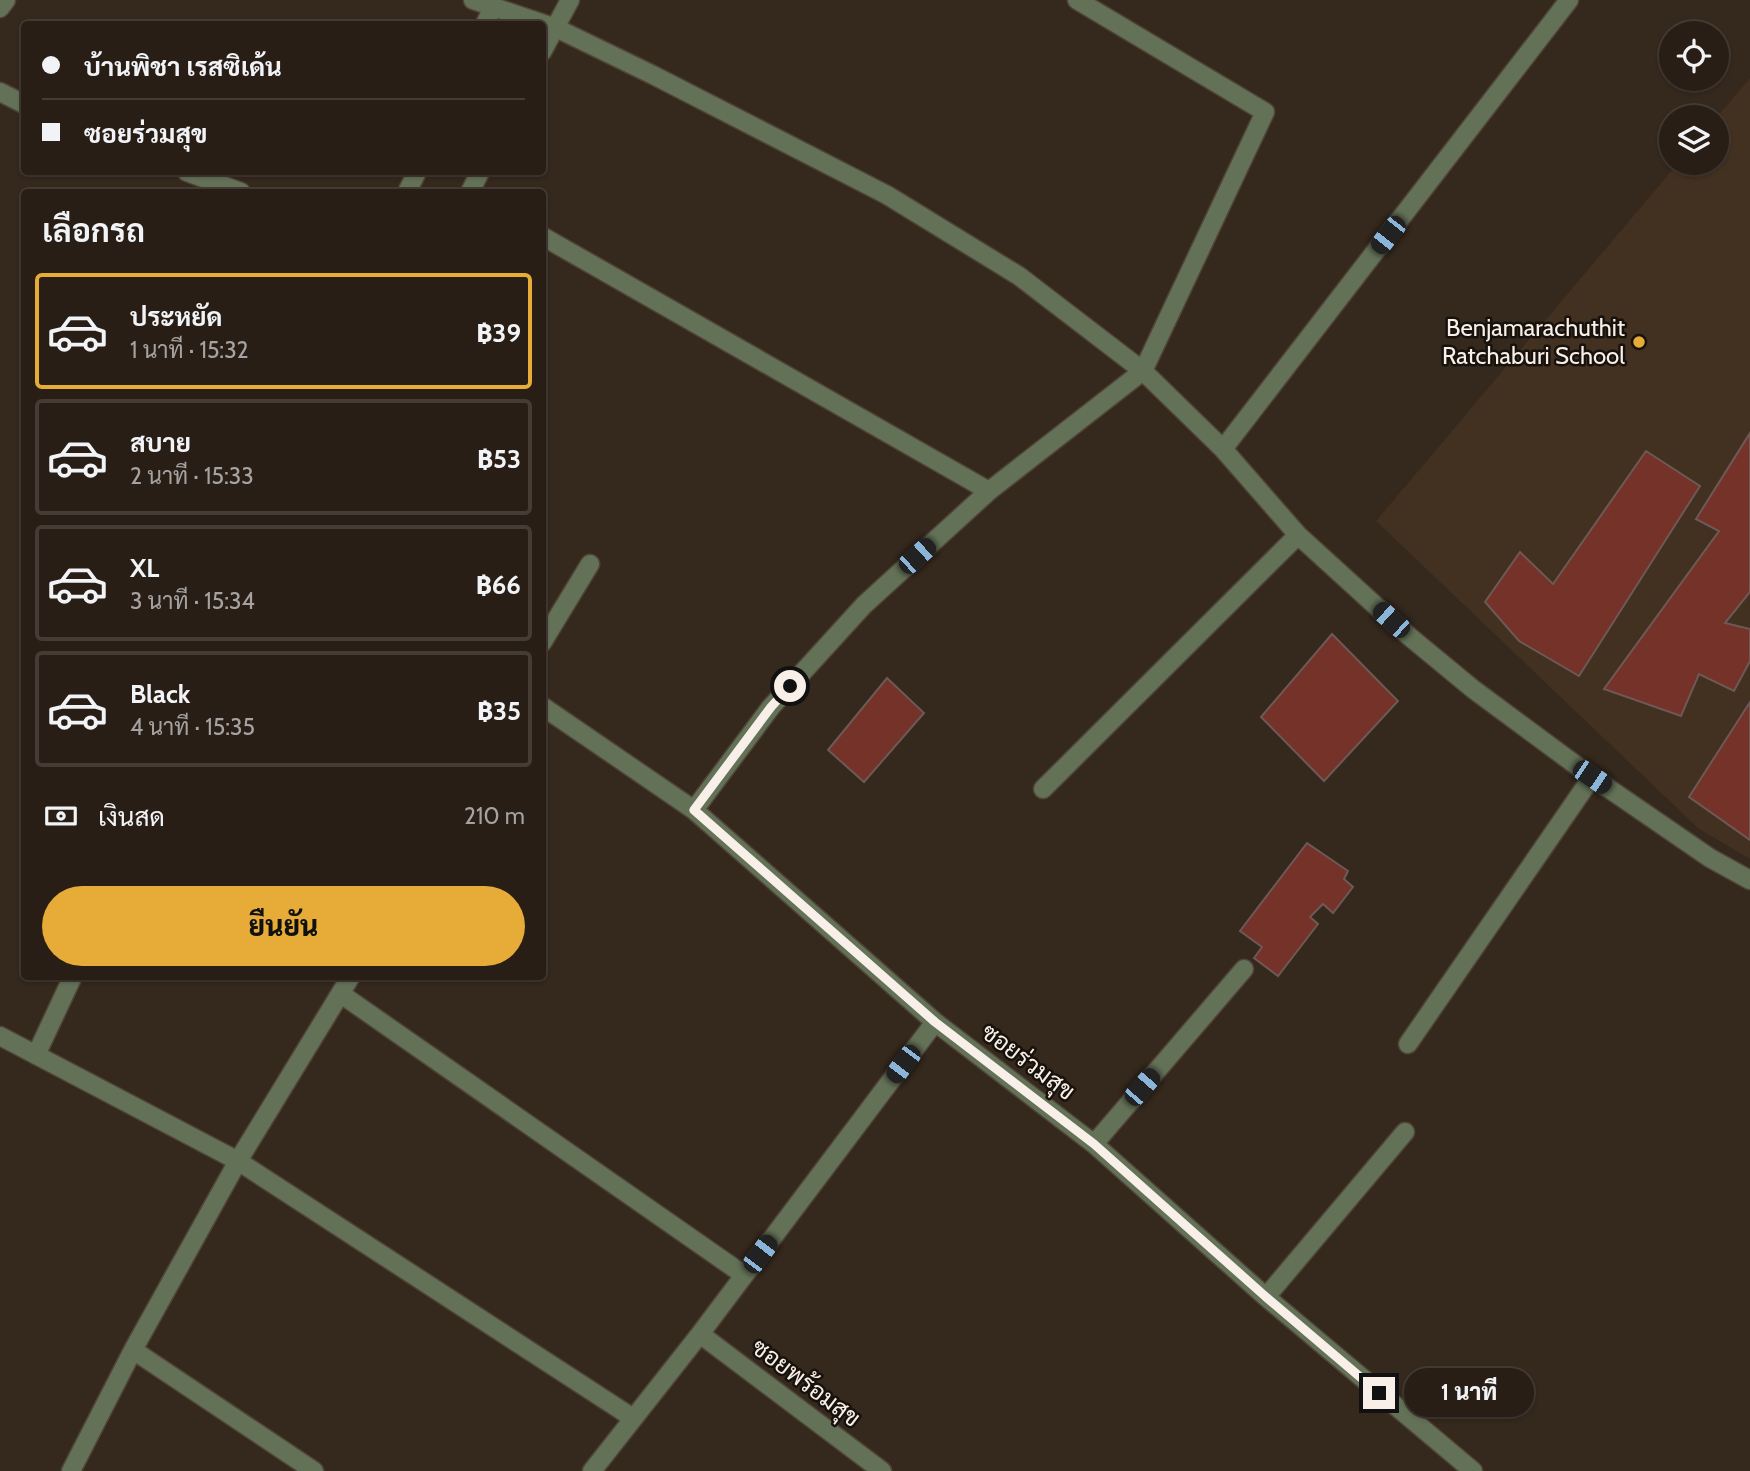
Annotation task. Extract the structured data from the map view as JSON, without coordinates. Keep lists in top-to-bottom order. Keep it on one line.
{"streets":{"street":["ซอยร่วมสุข","ซอยพร้อมสุข"]},"places":["Benjamarachuthit Ratchaburi School"],"page":{"banner":["บ้านพิชา เรสซิเด้น","ซอยร่วมสุข"],"heading":"เลือกรถ","list":[{"name":"ประหยัด","note":"1 นาที · 15:32","value":"฿39"},{"name":"สบาย","note":"2 นาที · 15:33","value":"฿53"},{"name":"XL","note":"3 นาที · 15:34","value":"฿66"},{"name":"Black","note":"4 นาที · 15:35","value":"฿35"}],"pay":["เงินสด","210 m"],"buttons":"ยืนยัน","bubble":"1 นาที"}}
